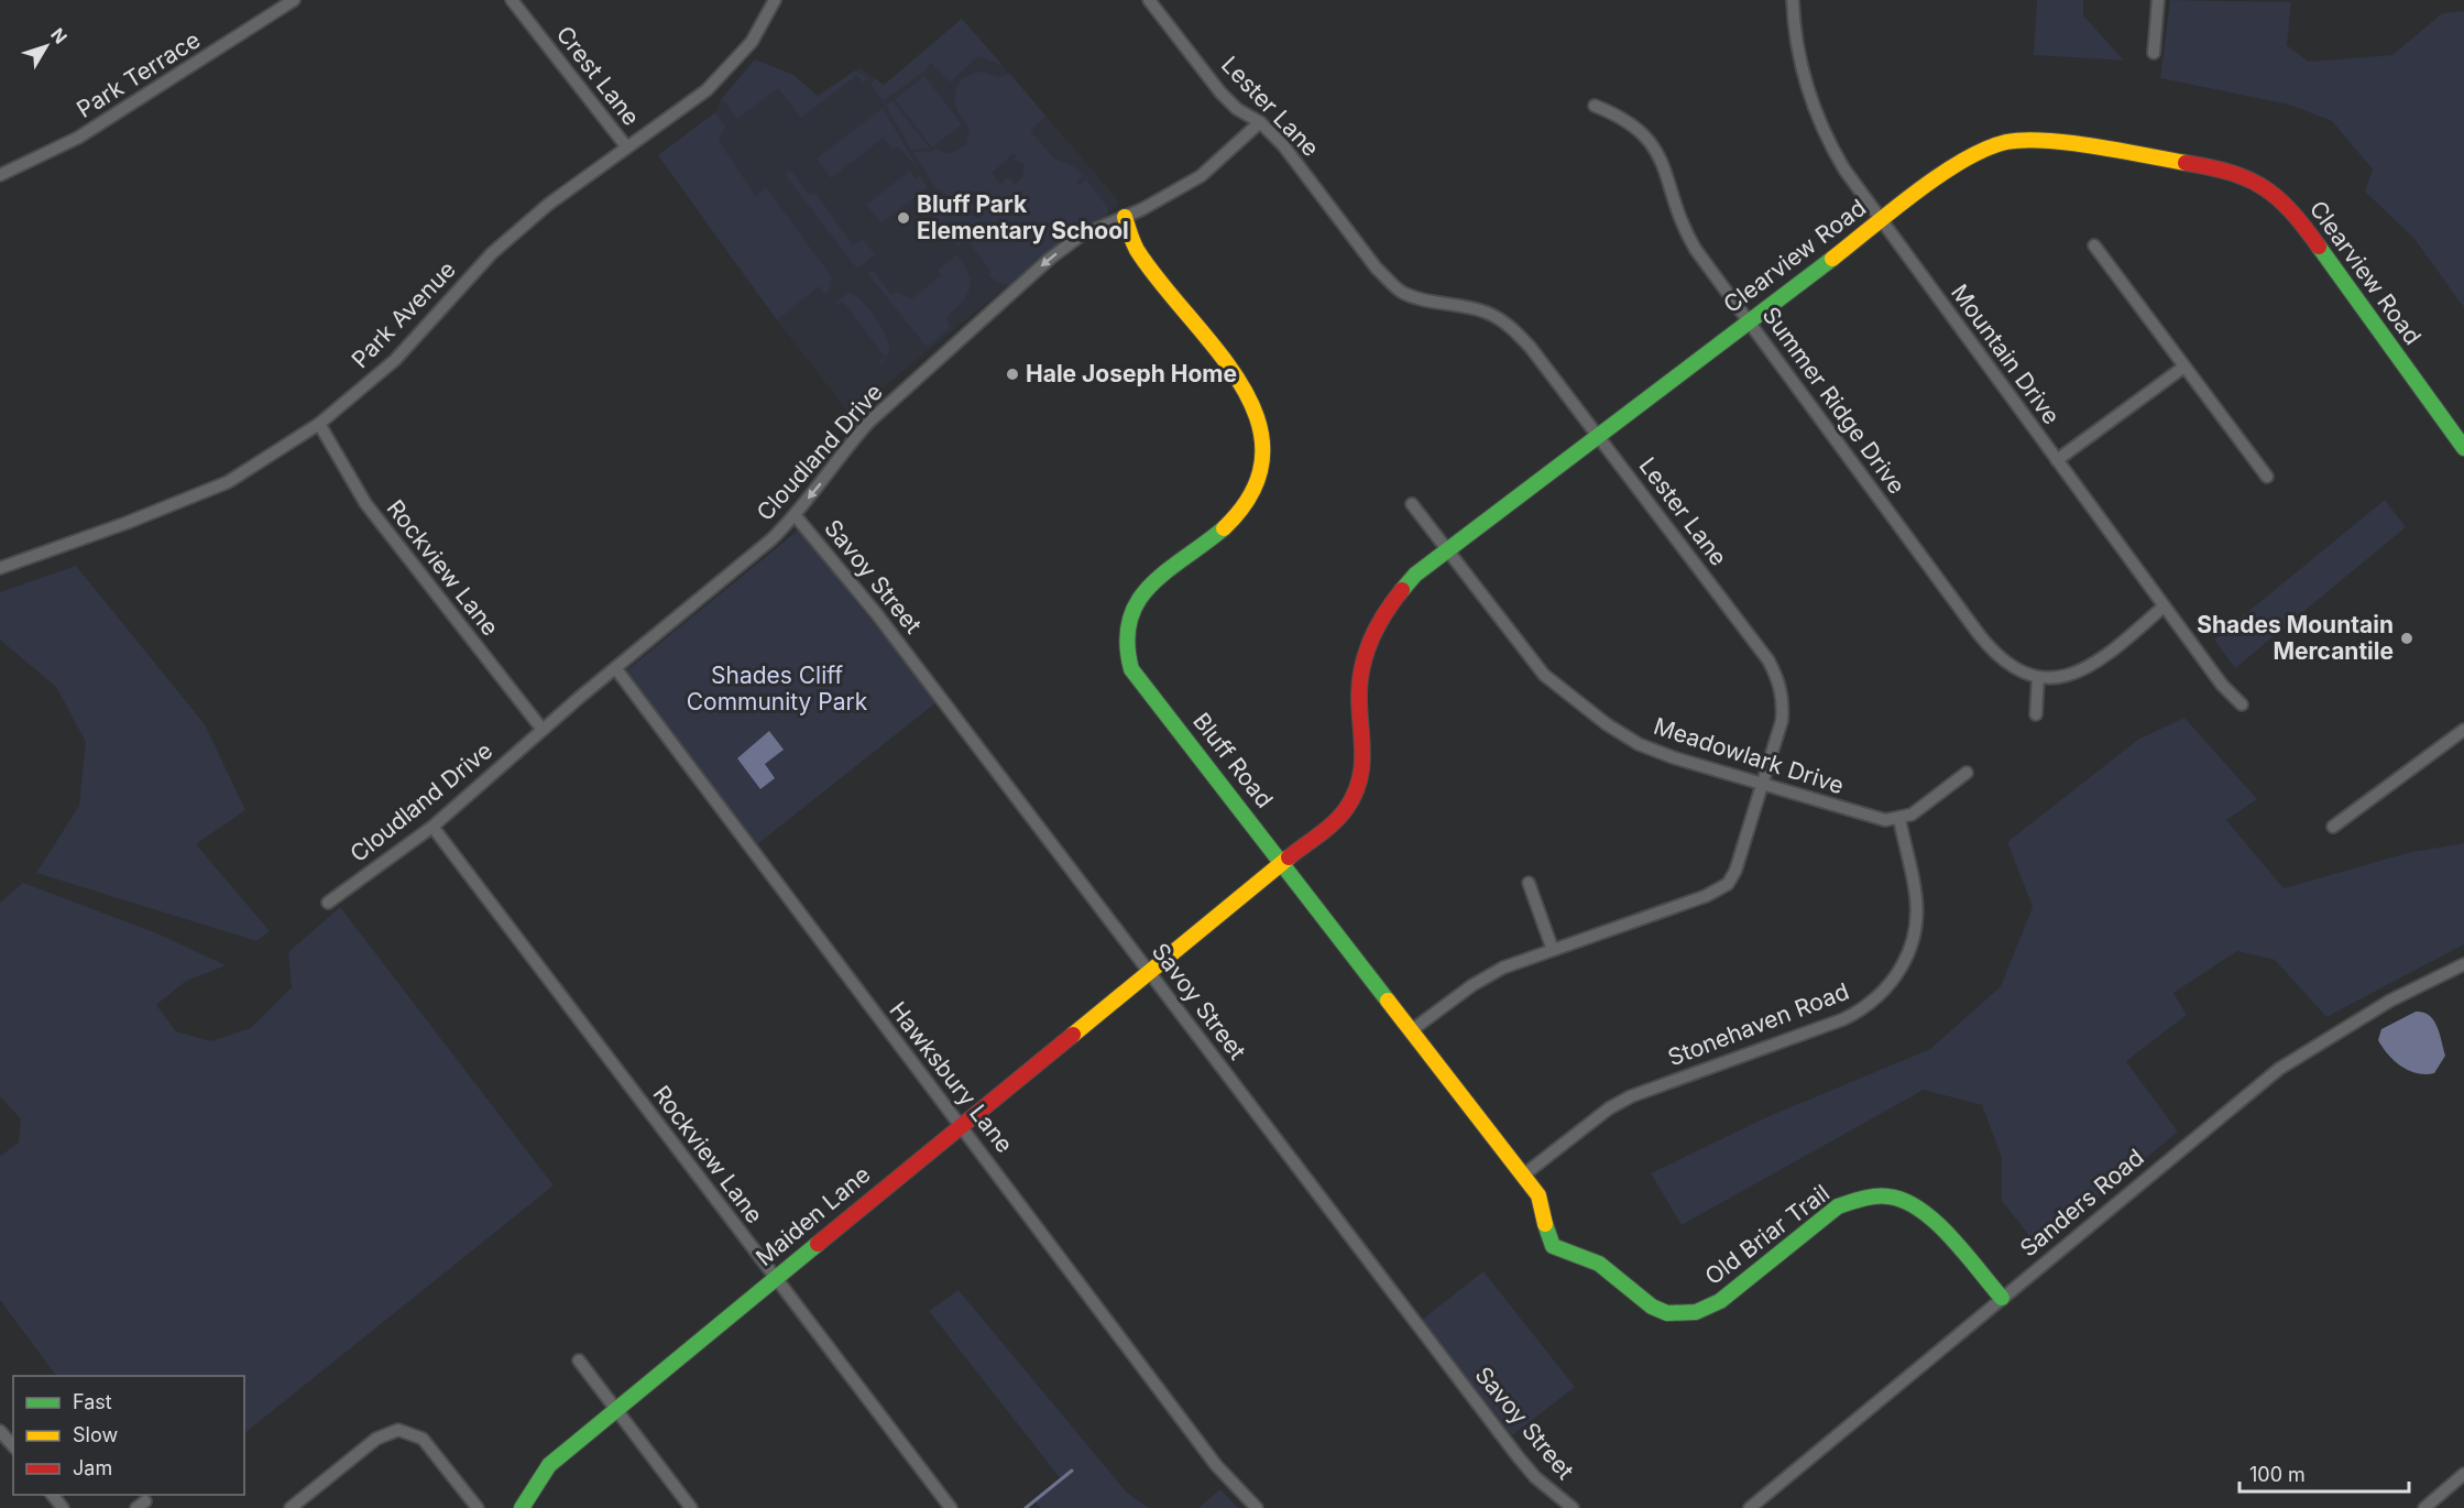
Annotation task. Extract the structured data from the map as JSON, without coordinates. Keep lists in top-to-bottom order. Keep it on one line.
{"streets":{"street":["Park Terrace","Crest Lane","Lester Lane","Clearview Road","Park Avenue","Mountain Drive","Summer Ridge Drive","Cloudland Drive","Rockview Lane","Savoy Street","Meadowlark Drive","Bluff Road","Stonehaven Road","Hawksbury Lane","Sanders Road","Maiden Lane","Old Briar Trail"]},"crossings":[["Crest Lane","Park Avenue"],["Lester Lane","Clearview Road"],["Lester Lane","Cloudland Drive"],["Lester Lane","Meadowlark Drive"],["Lester Lane","Bluff Road"],["Clearview Road","Mountain Drive"],["Clearview Road","Summer Ridge Drive"],["Clearview Road","Savoy Street"],["Clearview Road","Meadowlark Drive"],["Clearview Road","Bluff Road"],["Clearview Road","Maiden Lane"],["Park Avenue","Rockview Lane"],["Mountain Drive","Summer Ridge Drive"],["Cloudland Drive","Rockview Lane"],["Cloudland Drive","Savoy Street"],["Cloudland Drive","Bluff Road"],["Cloudland Drive","Hawksbury Lane"],["Rockview Lane","Maiden Lane"],["Savoy Street","Maiden Lane"],["Meadowlark Drive","Stonehaven Road"],["Bluff Road","Stonehaven Road"],["Bluff Road","Old Briar Trail"],["Hawksbury Lane","Maiden Lane"],["Sanders Road","Old Briar Trail"]],"one_way":["Cloudland Drive"],"parks":["Shades Cliff Community Park"],"places":["Bluff Park Elementary School","Hale Joseph Home","Shades Mountain Mercantile"],"legend":["Fast","Slow","Jam"],"scale_bar":"100 m","north":"top right"}
